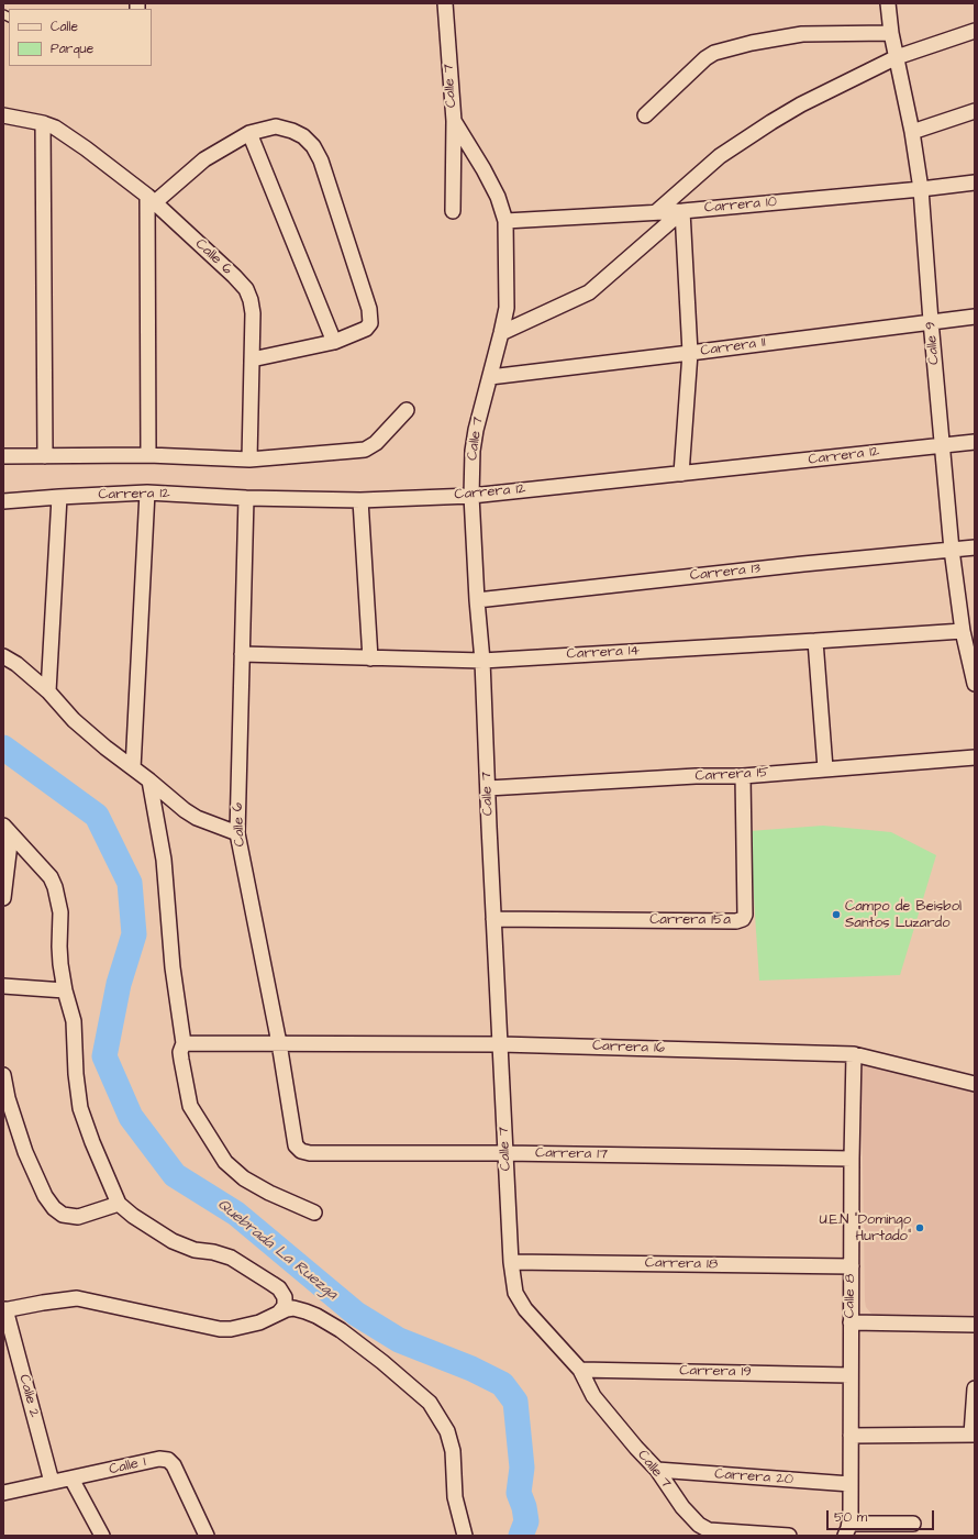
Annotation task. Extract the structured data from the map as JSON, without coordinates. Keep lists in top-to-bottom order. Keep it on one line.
{"streets":{"street":["Calle 7","Carrera 10","Calle 6","Calle 9","Carrera 11","Carrera 12","Carrera 13","Carrera 14","Carrera 15","Carrera 15a","Carrera 16","Carrera 17","Carrera 18","Calle 8","Carrera 19","Calle 2","Calle 1","Carrera 20"]},"crossings":[["Calle 7","Carrera 10"],["Calle 7","Carrera 11"],["Calle 7","Carrera 12"],["Calle 7","Carrera 13"],["Calle 7","Carrera 14"],["Calle 7","Carrera 15"],["Calle 7","Carrera 15a"],["Calle 7","Carrera 16"],["Calle 7","Carrera 17"],["Calle 7","Carrera 18"],["Calle 7","Carrera 19"],["Calle 7","Carrera 20"],["Carrera 10","Calle 9"],["Calle 6","Carrera 12"],["Calle 6","Carrera 14"],["Calle 6","Carrera 16"],["Calle 6","Carrera 17"],["Calle 9","Carrera 11"],["Calle 9","Carrera 12"],["Calle 9","Carrera 13"],["Calle 9","Carrera 14"],["Carrera 15","Carrera 15a"],["Carrera 16","Calle 8"],["Carrera 17","Calle 8"],["Carrera 18","Calle 8"],["Calle 8","Carrera 19"],["Calle 8","Carrera 20"],["Calle 2","Calle 1"]],"water":["Quebrada La Ruezga"],"places":["Campo de Beisbol Santos Luzardo","U.E.N \"Domingo Hurtado\""],"legend":["Calle","Parque"],"scale_bar":"50 m"}
